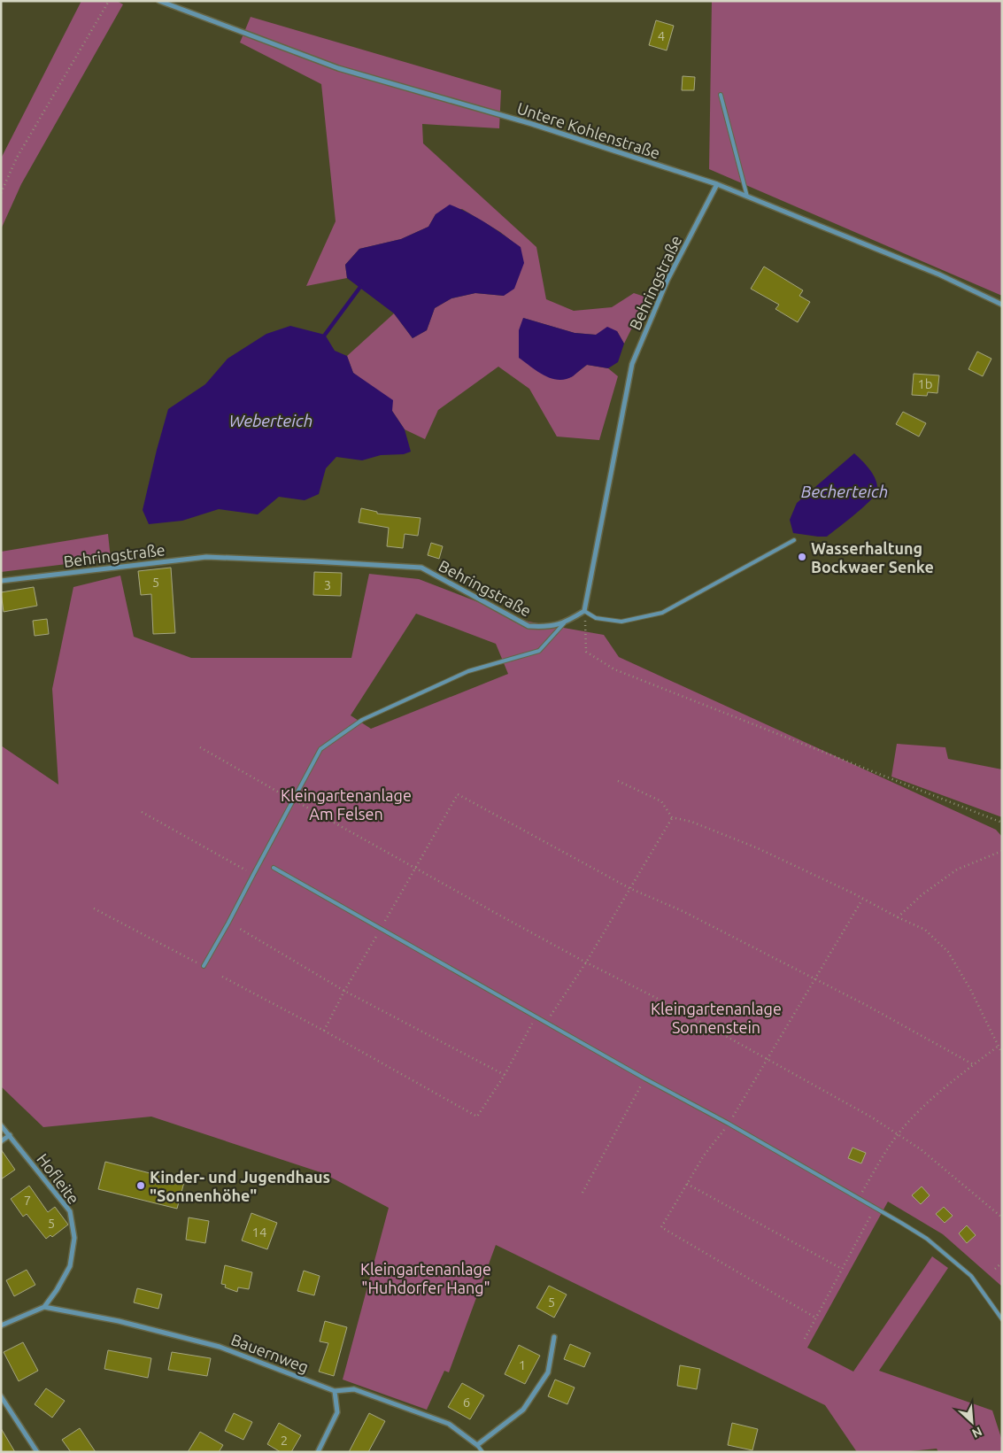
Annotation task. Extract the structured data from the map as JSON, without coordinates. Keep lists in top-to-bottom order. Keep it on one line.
{"streets":{"street":["Untere Kohlenstraße","Behringstraße","Hofleite","Bauernweg"]},"crossings":[["Untere Kohlenstraße","Behringstraße"],["Hofleite","Bauernweg"]],"water":["Weberteich","Becherteich"],"parks":["Kleingartenanlage Am Felsen","Kleingartenanlage Sonnenstein","Kleingartenanlage \"Huhdorfer Hang\""],"places":["Wasserhaltung Bockwaer Senke","Kinder- und Jugendhaus \"Sonnenhöhe\""],"house_numbers":["4","1b","5","3","7","5","14","5","1","6","2"],"north":"bottom right"}
